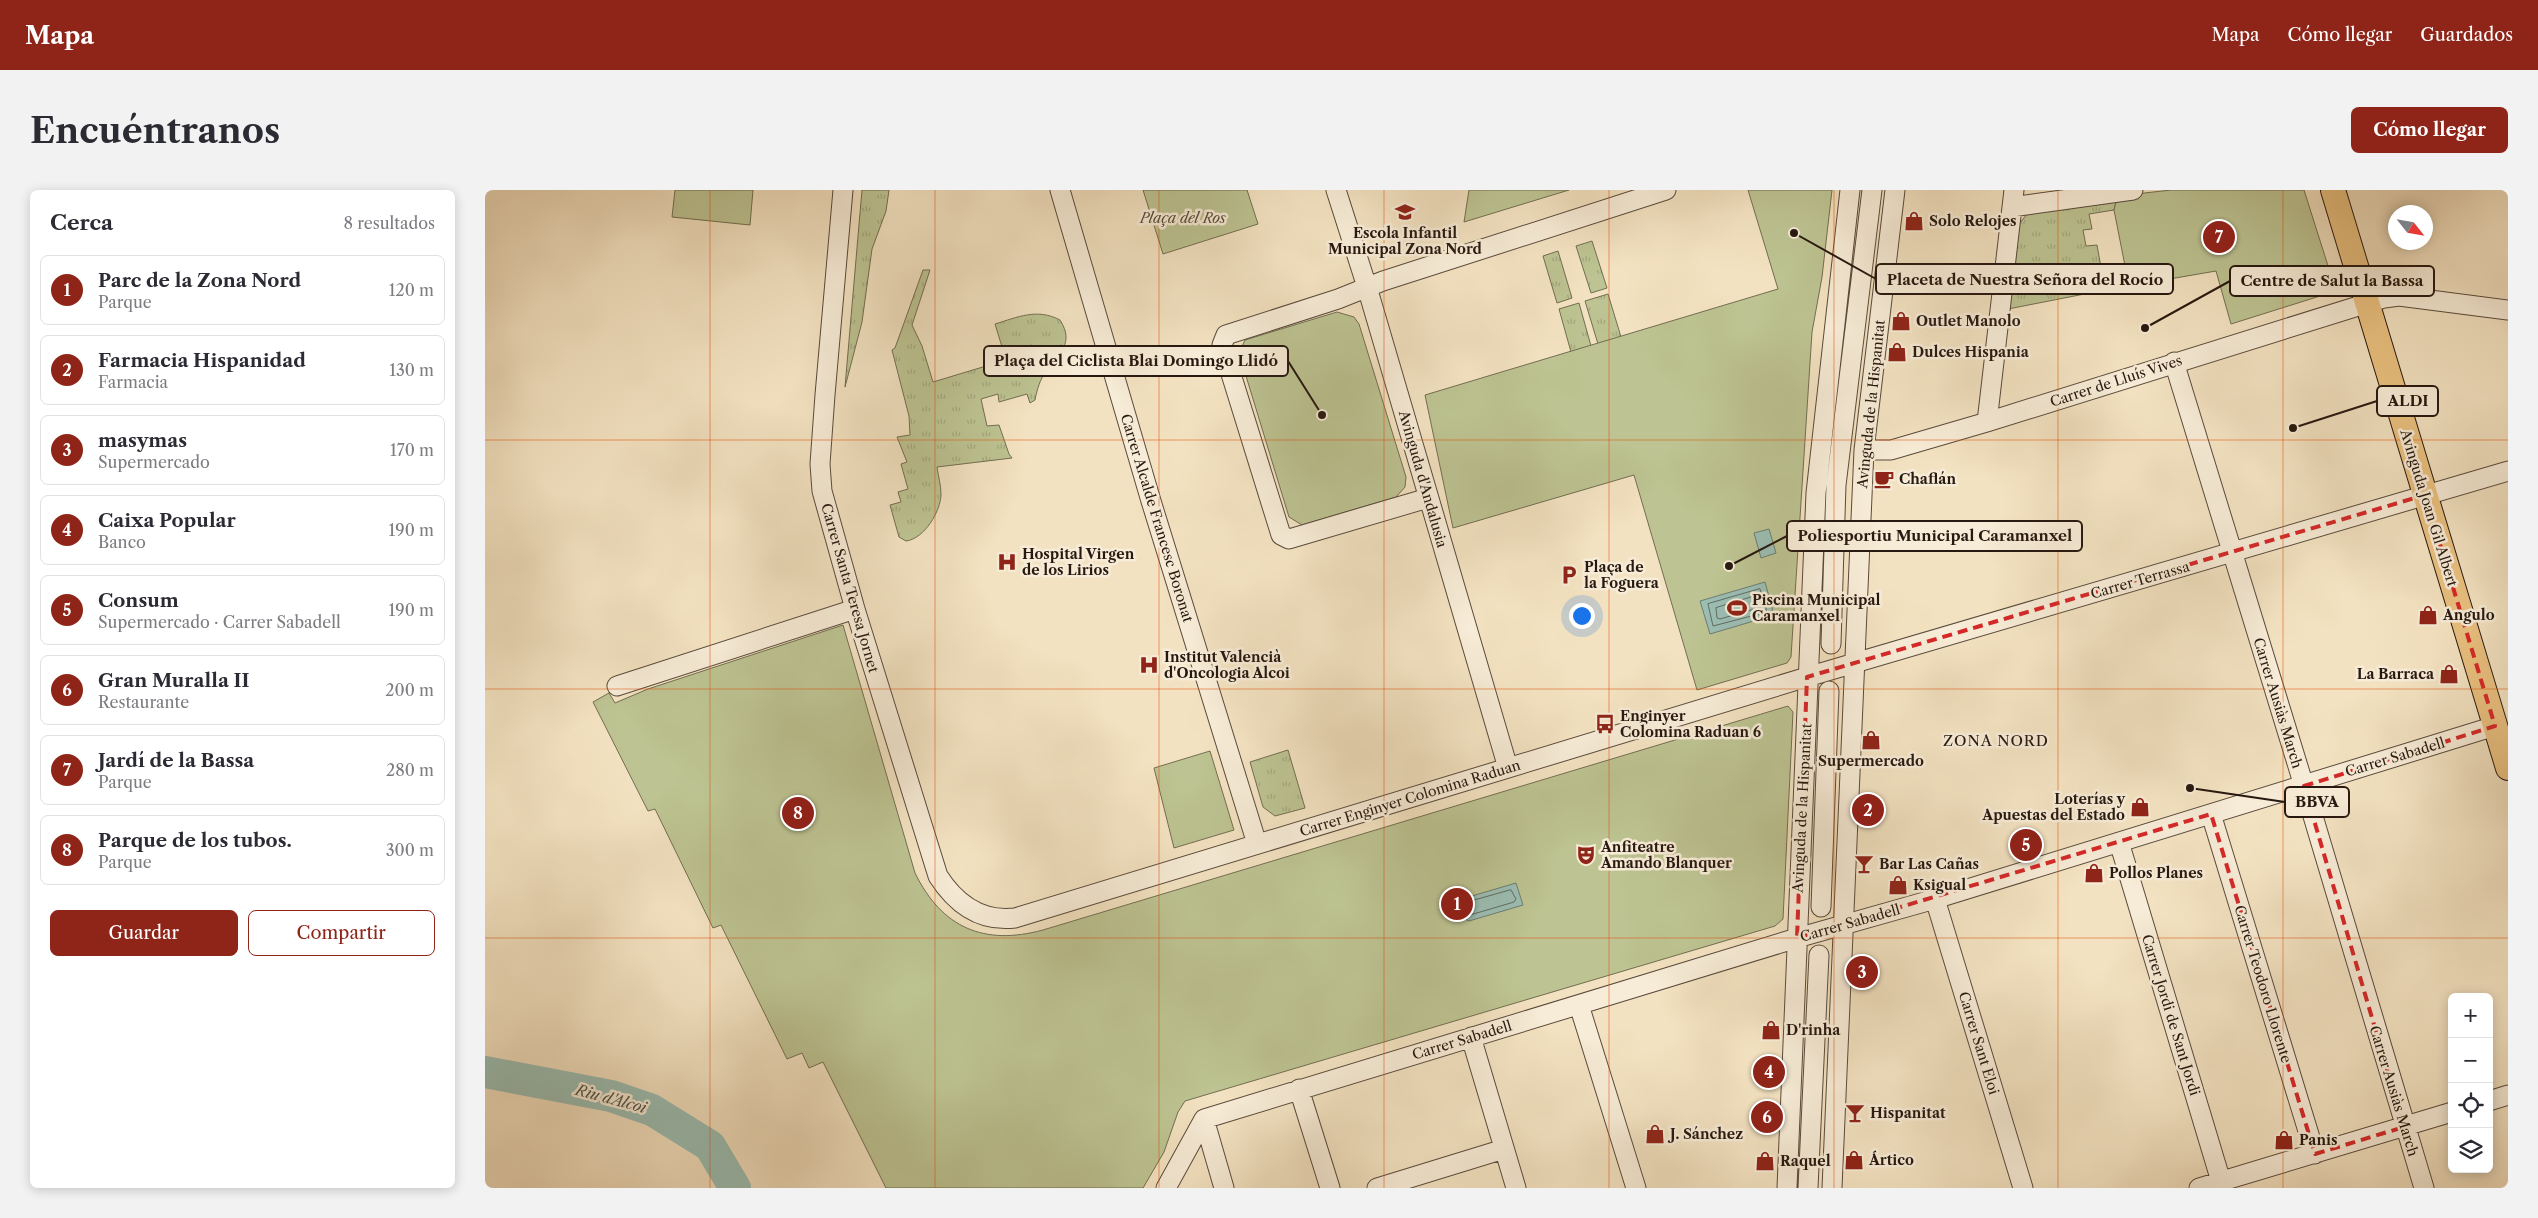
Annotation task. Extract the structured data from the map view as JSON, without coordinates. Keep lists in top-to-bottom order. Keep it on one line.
{"streets":{"main road":["Avinguda Joan Gil Albert"],"street":["Carrer de Lluís Vives","Avinguda de la Hispanitat","Avinguda d'Andalusia","Carrer Alcalde Francesc Boronat","Carrer Terrassa","Carrer Santa Teresa Jornet","Carrer Ausiàs March","Carrer Sabadell","Carrer Enginyer Colomina Raduan","Carrer Teodoro Llorente","Carrer Jordi de Sant Jordi","Carrer Sant Eloi"]},"crossings":[["Carrer de Lluís Vives","Avinguda de la Hispanitat"],["Carrer de Lluís Vives","Avinguda Joan Gil Albert"],["Carrer de Lluís Vives","Carrer Ausiàs March"],["Avinguda de la Hispanitat","Carrer Terrassa"],["Avinguda de la Hispanitat","Carrer Sabadell"],["Avinguda de la Hispanitat","Carrer Enginyer Colomina Raduan"],["Avinguda d'Andalusia","Carrer Enginyer Colomina Raduan"],["Avinguda Joan Gil Albert","Carrer Terrassa"],["Avinguda Joan Gil Albert","Carrer Sabadell"],["Carrer Alcalde Francesc Boronat","Carrer Enginyer Colomina Raduan"],["Carrer Terrassa","Carrer Ausiàs March"],["Carrer Terrassa","Carrer Enginyer Colomina Raduan"],["Carrer Santa Teresa Jornet","Carrer Enginyer Colomina Raduan"],["Carrer Ausiàs March","Carrer Sabadell"],["Carrer Sabadell","Carrer Teodoro Llorente"],["Carrer Sabadell","Carrer Jordi de Sant Jordi"],["Carrer Sabadell","Carrer Sant Eloi"]],"districts":["ZONA NORD"],"water":["Riu d'Alcoi"],"parks":["Plaça del Ros"],"places":{"school or university":["Escola Infantil Municipal Zona Nord"],"shop":["Solo Relojes","Outlet Manolo","Dulces Hispania","Angulo","La Barraca","Supermercado","Loterías y Apuestas del Estado","Pollos Planes","Ksigual","D'rinha","J. Sánchez","Panis","Ártico","Raquel"],"other":["Placeta de Nuestra Señora del Rocío","Centre de Salut la Bassa","Plaça del Ciclista Blai Domingo Llidó","ALDI","Poliesportiu Municipal Caramanxel","BBVA"],"cafe":["Chaflán"],"hospital":["Hospital Virgen de los Lirios","Institut Valencià d'Oncologia Alcoi"],"parking":["Plaça de la Foguera"],"sports":["Piscina Municipal Caramanxel"],"bus stop":["Enginyer Colomina Raduan 6"],"theatre":["Anfiteatre Amando Blanquer"],"bar":["Bar Las Cañas","Hispanitat"]},"north":"bottom right","page":{"header":"Mapa","nav":["Mapa","Cómo llegar","Guardados"],"buttons":["Cómo llegar",["Guardar","Compartir"]],"title":"Encuéntranos","heading":["Cerca","8 resultados"],"pins":["7","2","8","5","1","3","4","6"],"list":[{"mark":"1","name":"Parc de la Zona Nord","note":"Parque","value":"120 m"},{"mark":"2","name":"Farmacia Hispanidad","note":"Farmacia","value":"130 m"},{"mark":"3","name":"masymas","note":"Supermercado","value":"170 m"},{"mark":"4","name":"Caixa Popular","note":"Banco","value":"190 m"},{"mark":"5","name":"Consum","note":"Supermercado · Carrer Sabadell","value":"190 m"},{"mark":"6","name":"Gran Muralla II","note":"Restaurante","value":"200 m"},{"mark":"7","name":"Jardí de la Bassa","note":"Parque","value":"280 m"},{"mark":"8","name":"Parque de los tubos.","note":"Parque","value":"300 m"}],"map_buttons":["+","−"]}}
